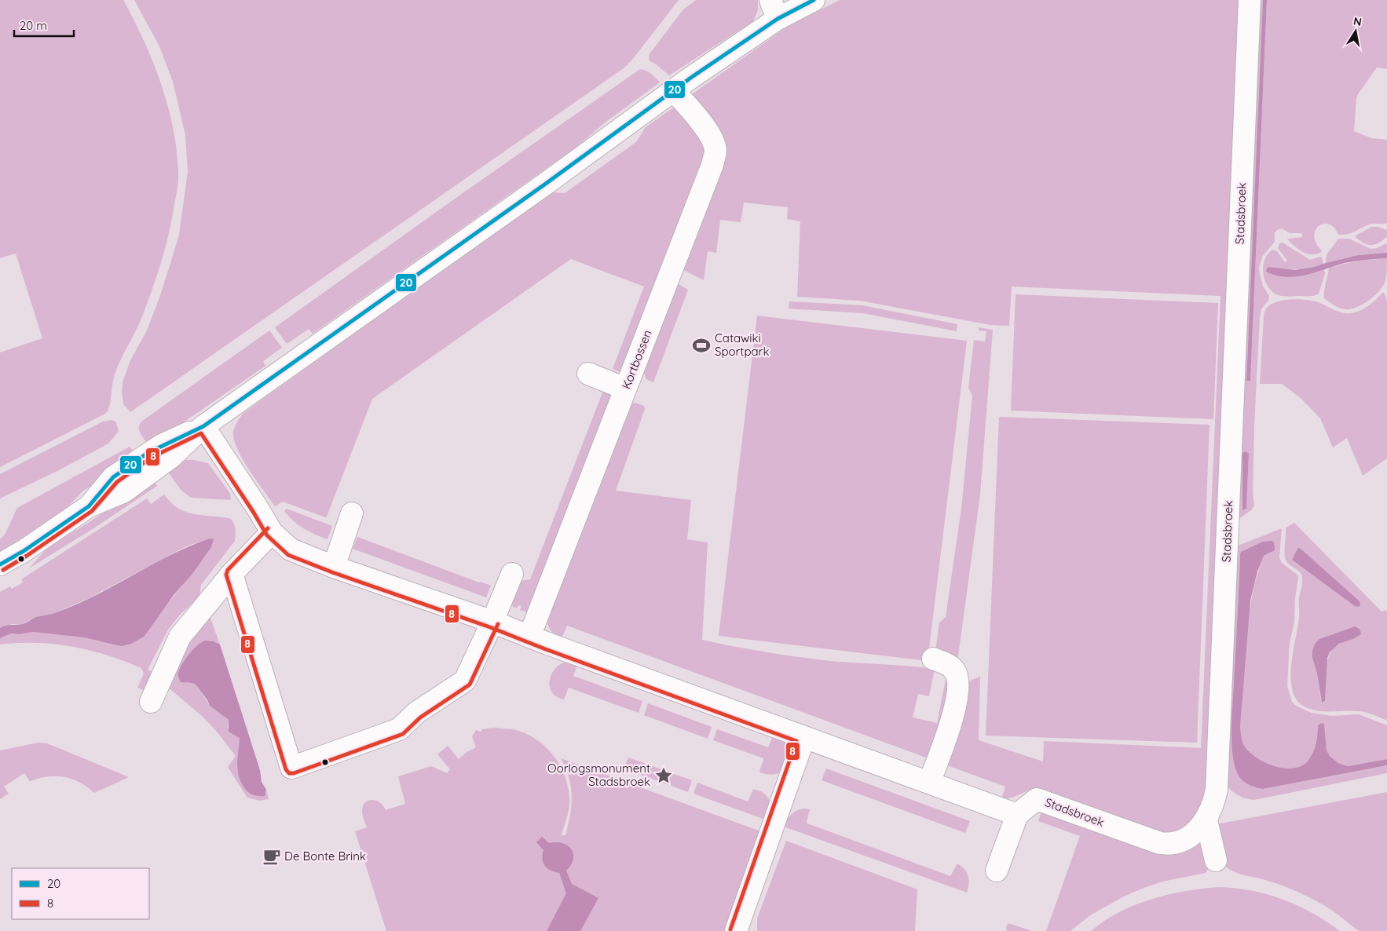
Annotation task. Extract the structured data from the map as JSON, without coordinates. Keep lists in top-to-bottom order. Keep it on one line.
{"streets":{"street":["Stadsbroek","Kortbossen"]},"places":{"sports":["Catawiki Sportpark"],"place":["Oorlogsmonument Stadsbroek"],"cafe":["De Bonte Brink"]},"lines":["transit line 20","transit line 8"],"legend":["20","8"],"scale_bar":"20 m","north":"top"}
